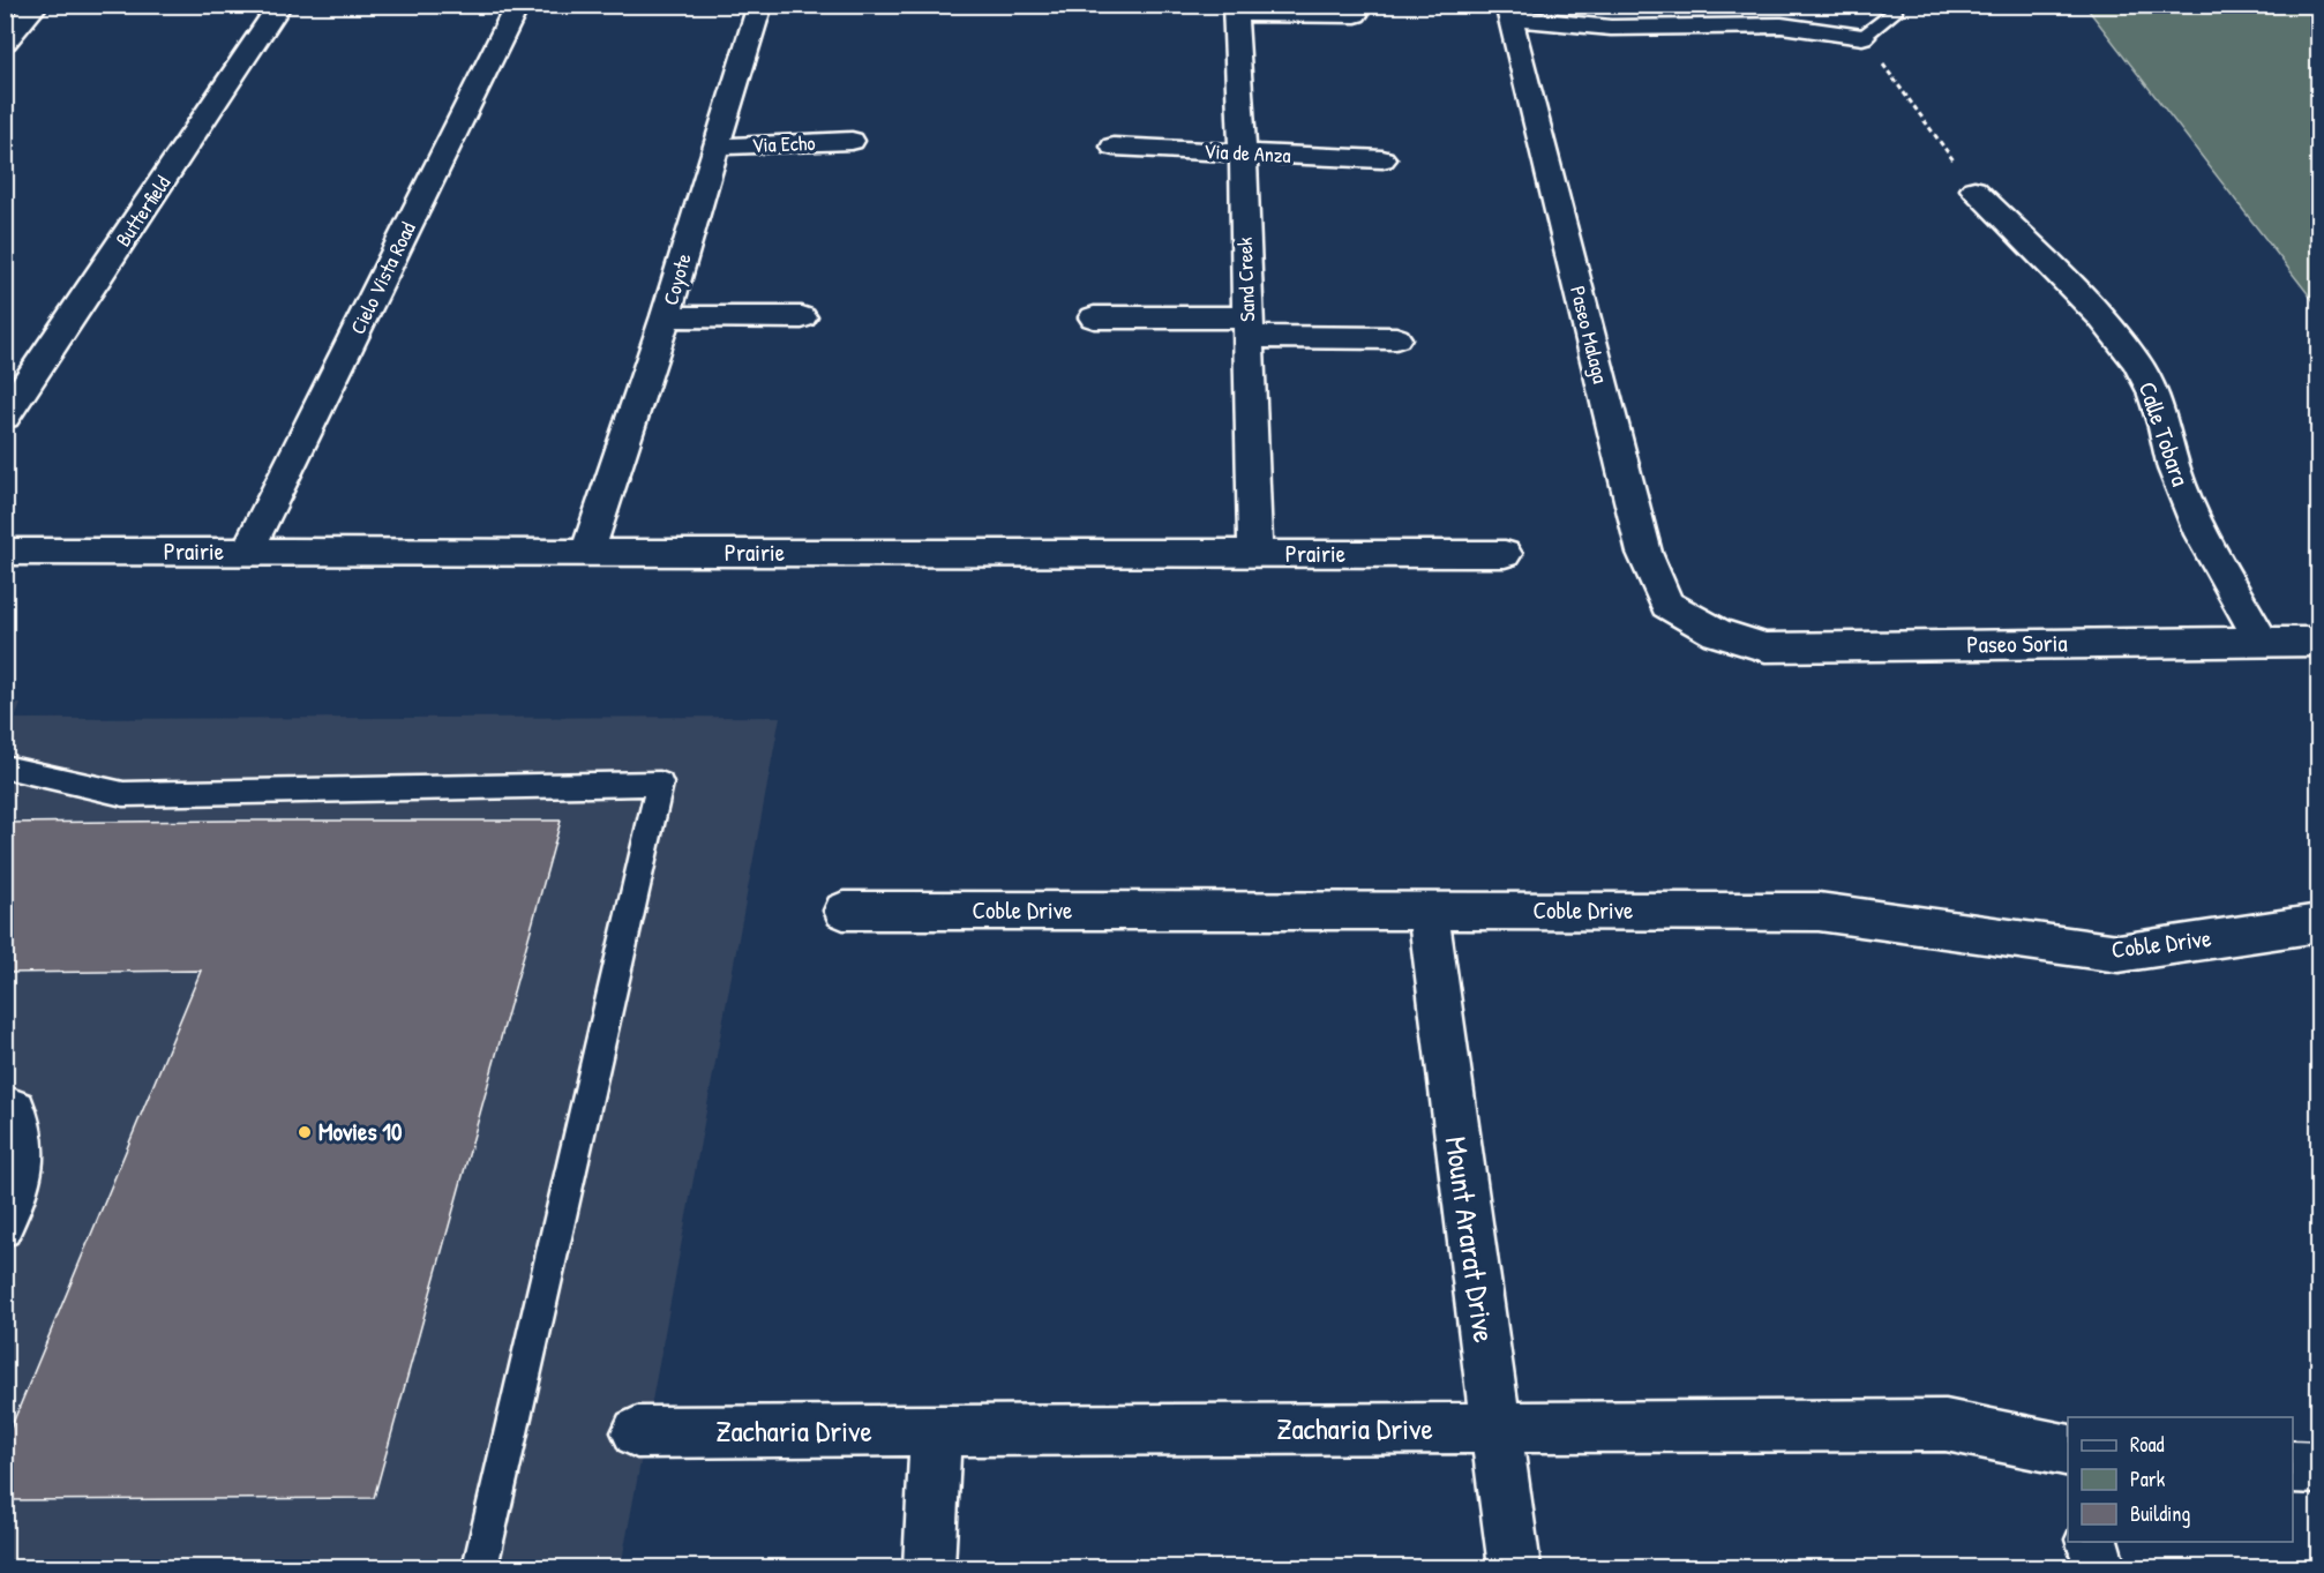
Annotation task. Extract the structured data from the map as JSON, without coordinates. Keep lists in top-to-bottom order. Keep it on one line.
{"streets":{"street":["Via Echo","Via de Anza","Butterfield","Cielo Vista Road","Coyote","Sand Creek","Paseo Malaga","Calle Tobara","Prairie","Paseo Soria","Coble Drive","Mount Ararat Drive","Zacharia Drive"]},"crossings":[["Via Echo","Coyote"],["Via de Anza","Sand Creek"],["Cielo Vista Road","Prairie"],["Coyote","Prairie"],["Sand Creek","Prairie"],["Paseo Malaga","Paseo Soria"],["Calle Tobara","Paseo Soria"],["Coble Drive","Mount Ararat Drive"],["Mount Ararat Drive","Zacharia Drive"]],"places":["Movies 10"],"legend":["Road","Park","Building"]}
